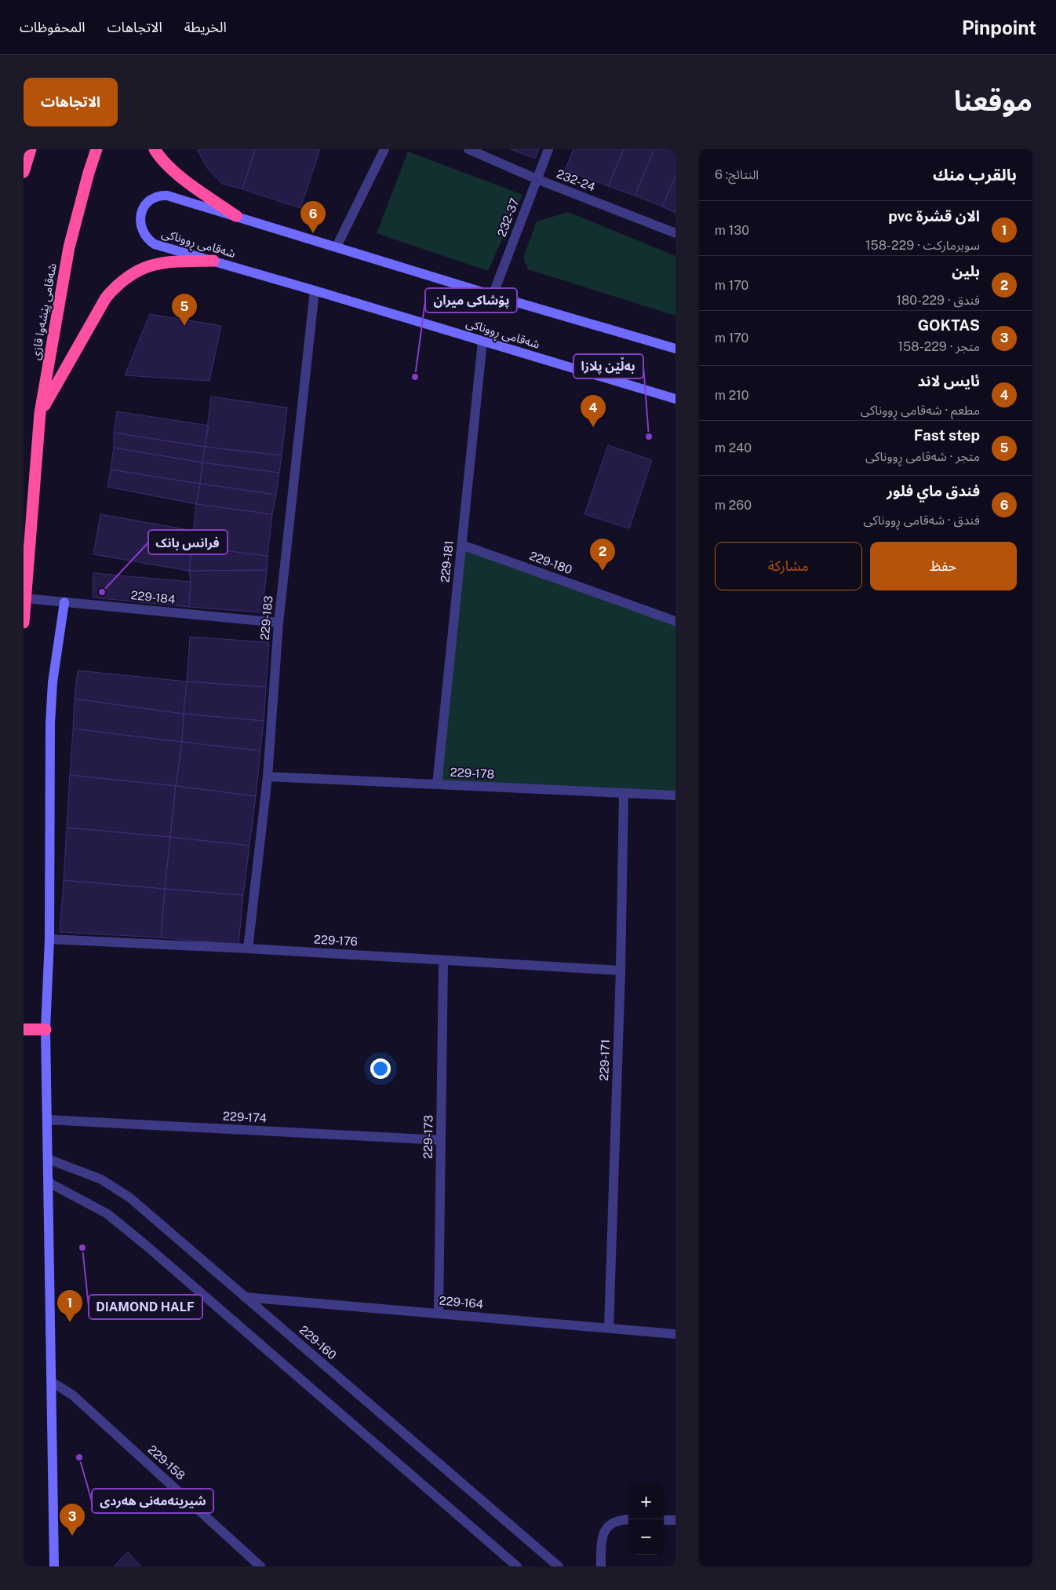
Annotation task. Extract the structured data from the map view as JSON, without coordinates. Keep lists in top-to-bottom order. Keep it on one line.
{"streets":{"highway":["شەقامی پێشەوا قازی"],"main road":["شەقامی ڕووناکی"],"street":["232-24","232-37","229-181","229-180","229-184","229-183","229-178","229-176","229-171","229-174","229-173","229-164","229-160","229-158"]},"crossings":[["232-24","232-37"],["232-37","شەقامی ڕووناکی"],["شەقامی ڕووناکی","229-181"],["شەقامی ڕووناکی","229-183"],["شەقامی پێشەوا قازی","229-184"],["229-181","229-180"],["229-181","229-178"],["229-184","229-183"],["229-183","229-178"],["229-183","229-176"],["229-178","229-171"],["229-176","229-171"],["229-176","229-173"],["229-171","229-164"],["229-174","229-173"],["229-173","229-164"],["229-164","229-160"]],"places":["پۆشاکی ميران","بەڵێن پلازا","فرانس بانک","DIAMOND HALF","شیرینەمەنی هەردی"],"page":{"header":"Pinpoint","nav":["الخريطة","الاتجاهات","المحفوظات"],"title":"موقعنا","buttons":["الاتجاهات",["حفظ","مشاركة"]],"heading":["بالقرب منك","النتائج: 6"],"list":[{"mark":"1","name":"الان قشرة pvc","note":"سوبرماركت · 229-158","value":"130 m"},{"mark":"2","name":"بلين","note":"فندق · 229-180","value":"170 m"},{"mark":"3","name":"GOKTAS","note":"متجر · 229-158","value":"170 m"},{"mark":"4","name":"ئایس لاند","note":"مطعم · شەقامی ڕووناکی","value":"210 m"},{"mark":"5","name":"Fast step","note":"متجر · شەقامی ڕووناکی","value":"240 m"},{"mark":"6","name":"فندق ماي فلور","note":"فندق · شەقامی ڕووناکی","value":"260 m"}],"pins":["6","5","4","2","1","3"],"map_buttons":["+","−"]}}
